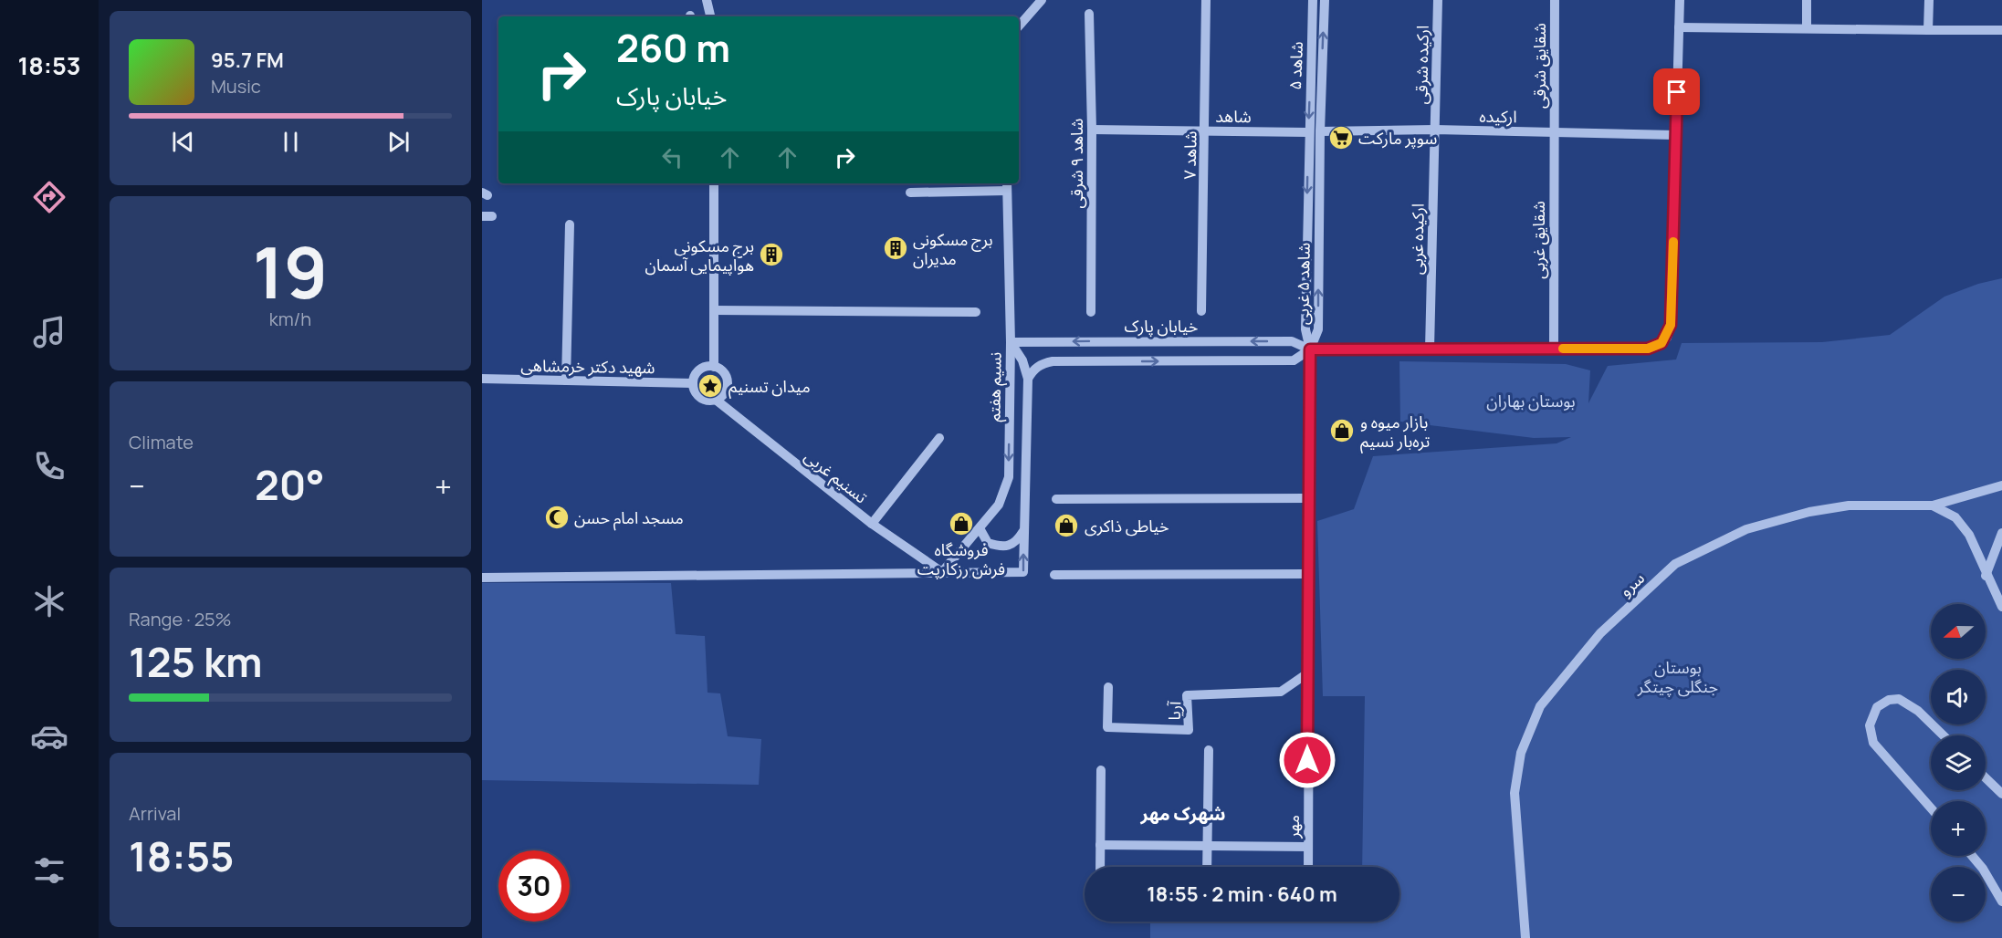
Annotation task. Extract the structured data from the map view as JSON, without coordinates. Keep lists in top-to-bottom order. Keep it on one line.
{"streets":{"street":["ارکیده شرقی","شاهد ۵","شقایق شرقی","شاهد","ارکیده","شاهد ۷","شاهد ۹ شرقی","ارکیده غربی","شقایق غربی","شاهد ۵ غربی","خیابان پارک","شهید دکتر خرمشاهی","نسیم هفتم","تسنیم غربی","سرو","آریا","مهر"]},"crossings":[["ارکیده شرقی","ارکیده"],["ارکیده شرقی","ارکیده غربی"],["شاهد ۵","شاهد"],["شاهد ۵","ارکیده"],["شاهد ۵","شاهد ۵ غربی"],["شقایق شرقی","ارکیده"],["شقایق شرقی","شقایق غربی"],["شاهد","شاهد ۷"],["شاهد","شاهد ۹ شرقی"],["شاهد","شاهد ۵ غربی"],["ارکیده","ارکیده غربی"],["ارکیده","شقایق غربی"],["ارکیده","شاهد ۵ غربی"],["ارکیده","خیابان پارک"],["ارکیده غربی","خیابان پارک"],["شقایق غربی","خیابان پارک"],["شاهد ۵ غربی","خیابان پارک"],["شاهد ۵ غربی","مهر"],["خیابان پارک","نسیم هفتم"],["خیابان پارک","مهر"],["شهید دکتر خرمشاهی","تسنیم غربی"],["نسیم هفتم","تسنیم غربی"],["آریا","مهر"]],"districts":["شهرک مهر"],"parks":["بوستان بهاران","بوستان جنگلی چیتگر"],"places":{"supermarket":["سوپر مارکت"],"building":["برج مسکونی مدیران","برج مسکونی هواپیمایی آسمان"],"place":["میدان تسنیم"],"shop":["بازار میوه و تره‌بار نسیم","فروشگاه فرش رزکارپت","خیاطی ذاکری"],"mosque":["مسجد امام حسن"]},"north":"left","page":{"tabs":"18:53","turn":["260 m","خیابان پارک"],"song":["95.7 FM","Music"],"tile":[["19","km/h"],"Climate",["Range · 25%","125 km"],["Arrival","18:55"]],"heat":["−","20°","+"],"map_buttons":["+","−"],"limit":"30","trip":"18:55 · 2 min · 640 m"}}
